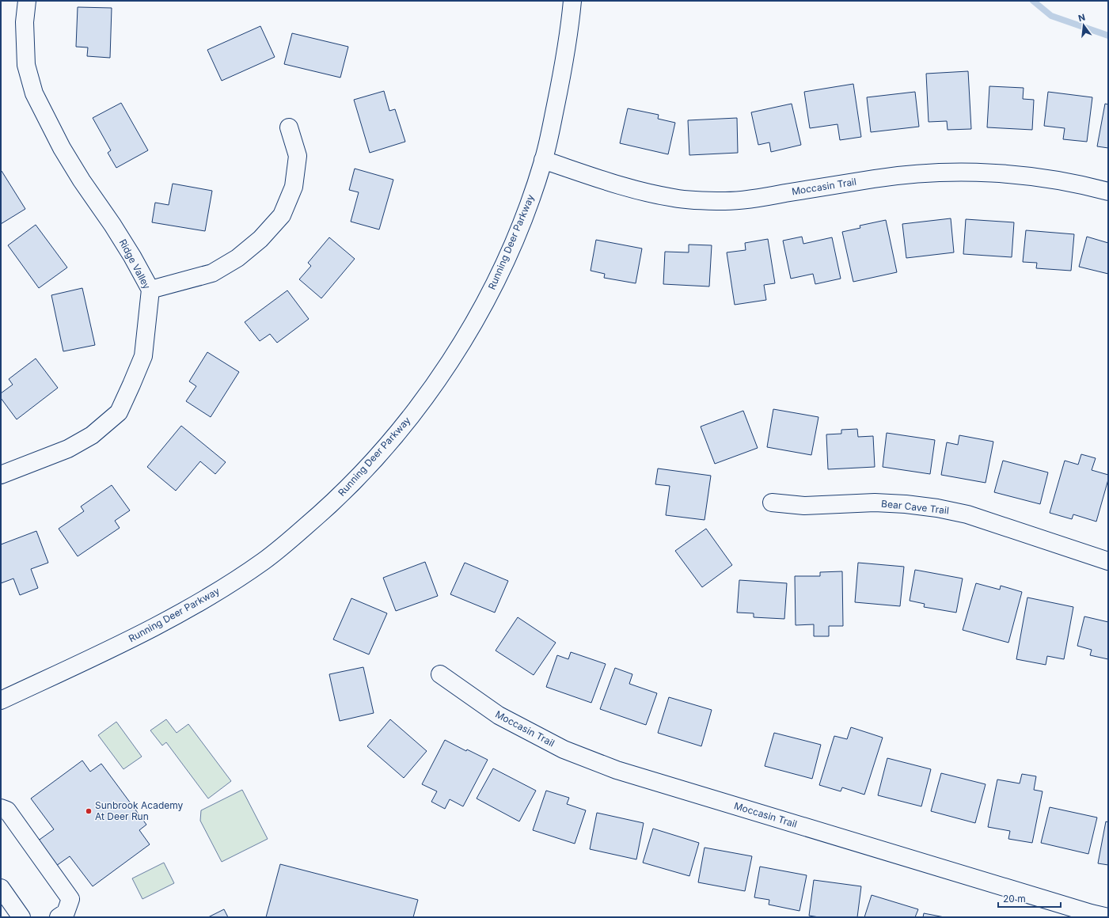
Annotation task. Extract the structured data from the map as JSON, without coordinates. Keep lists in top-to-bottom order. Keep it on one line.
{"streets":{"street":["Moccasin Trail","Running Deer Parkway","Ridge Valley","Bear Cave Trail"]},"crossings":[["Moccasin Trail","Running Deer Parkway"]],"places":["Sunbrook Academy At Deer Run"],"scale_bar":"20 m","north":"top"}
